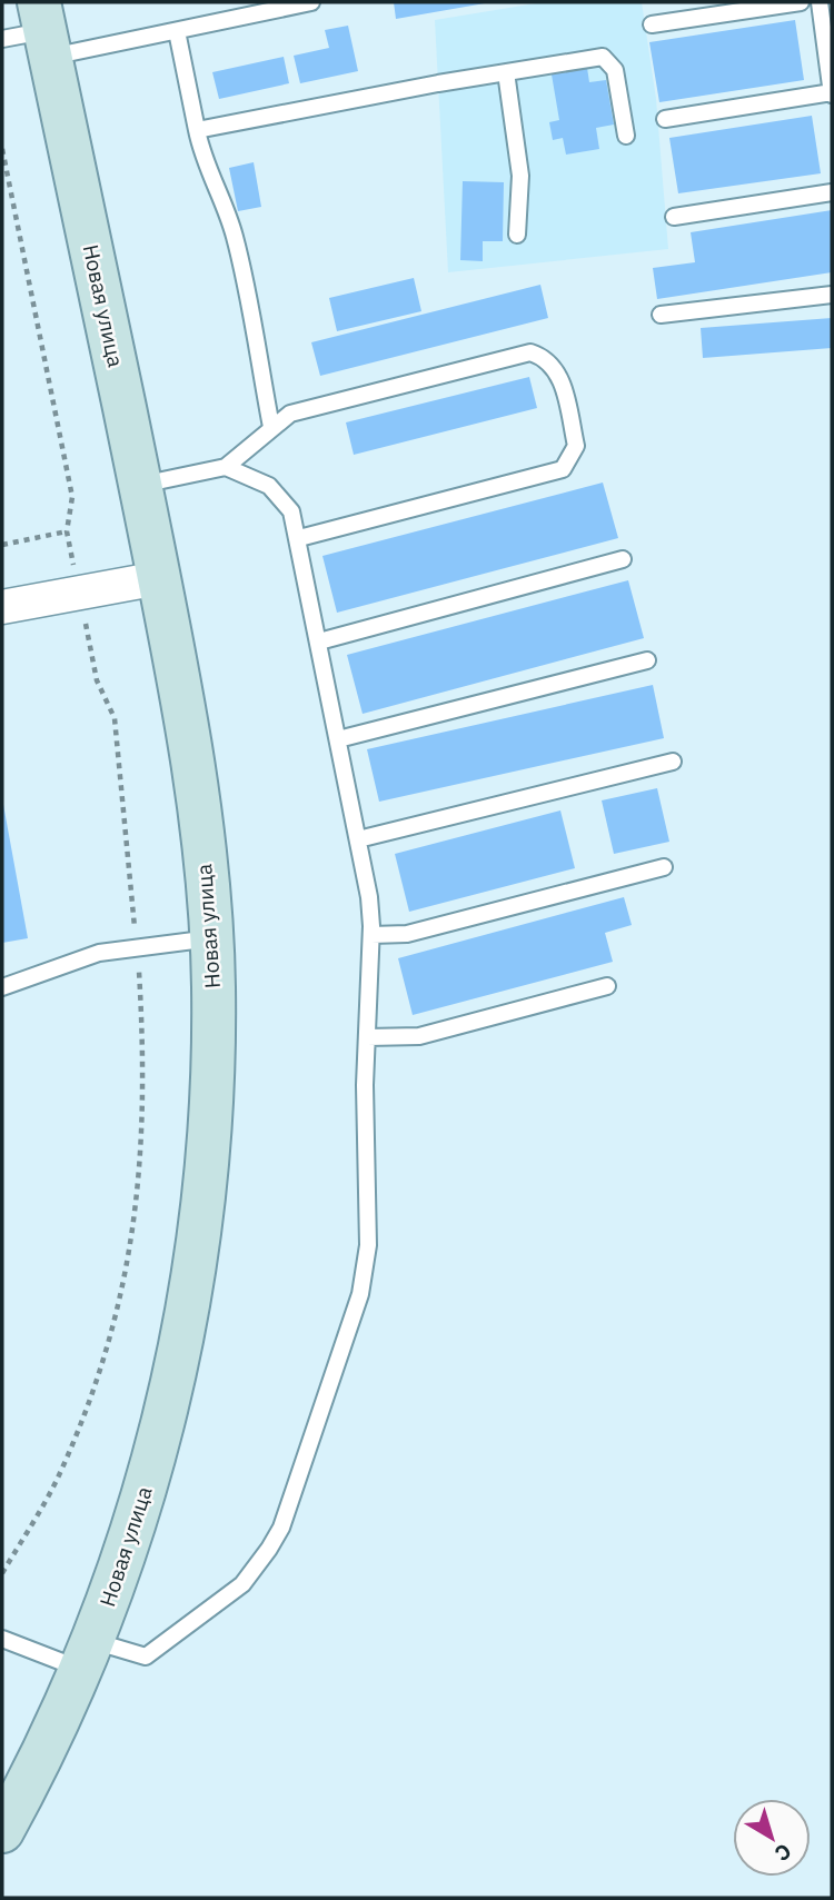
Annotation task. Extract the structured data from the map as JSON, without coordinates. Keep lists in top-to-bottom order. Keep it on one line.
{"streets":{"street":["Новая улица"]},"north":"bottom right"}
